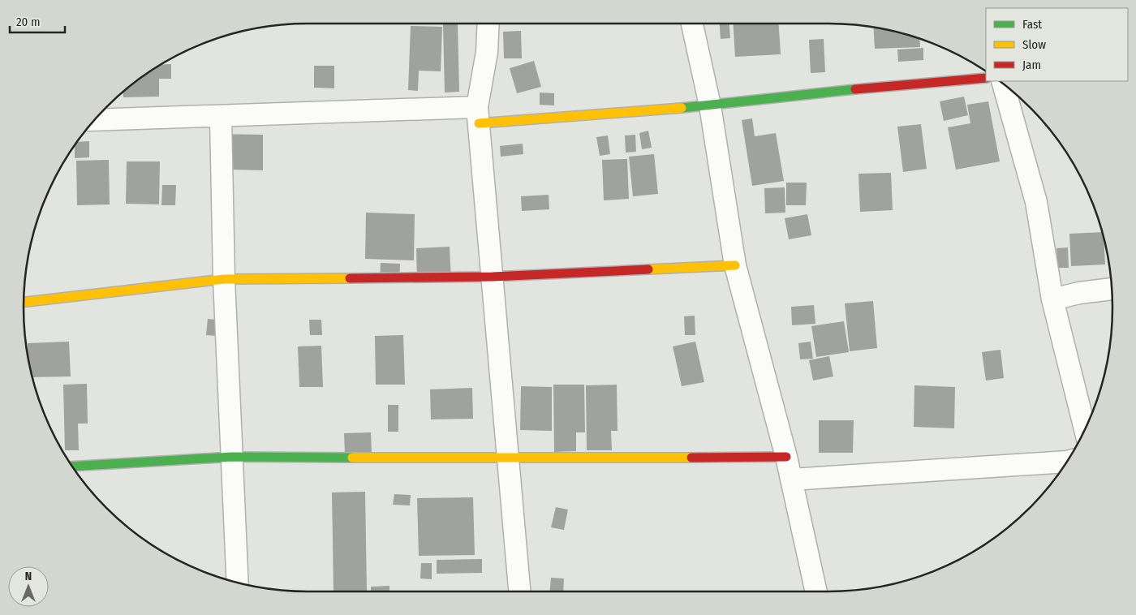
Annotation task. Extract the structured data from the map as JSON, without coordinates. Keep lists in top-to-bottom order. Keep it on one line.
{"legend":["Fast","Slow","Jam"],"scale_bar":"20 m","north":"top"}
